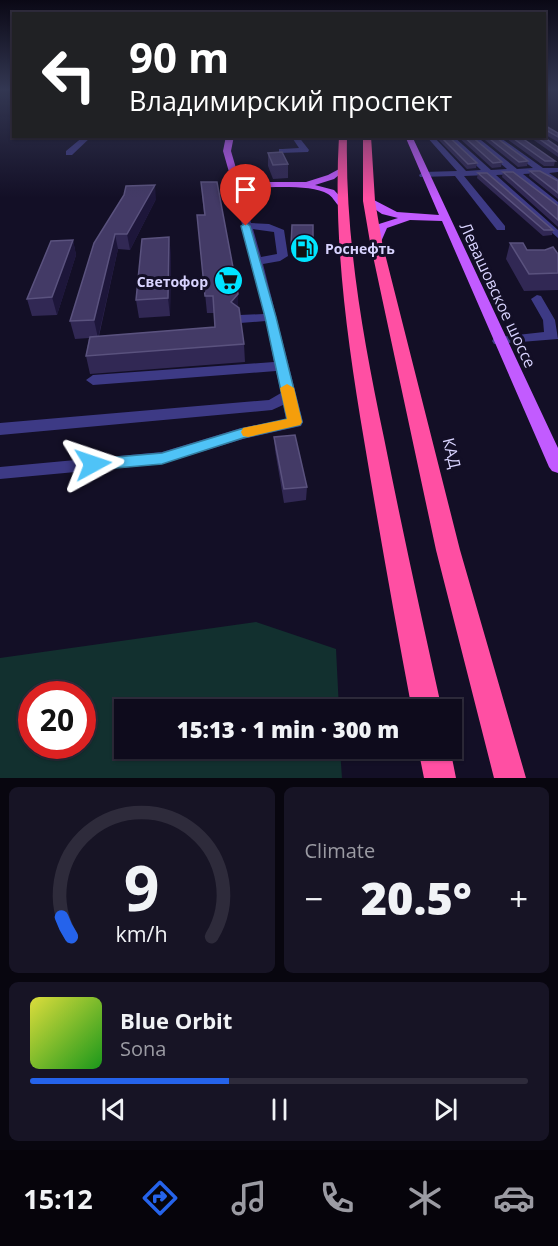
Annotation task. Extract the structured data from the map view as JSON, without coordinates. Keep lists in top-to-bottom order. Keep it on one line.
{"streets":{"highway":["КАД"],"main road":["Левашовское шоссе"]},"places":{"fuel station":["Роснефть"],"supermarket":["Светофор"]},"page":{"turn":["90 m","Владимирский проспект"],"limit":"20","trip":"15:13 · 1 min · 300 m","tile":"Climate","heat":["−","20.5°","+"],"song":["Blue Orbit","Sona"],"tabs":"15:12","gauge":["9","km/h"]}}
